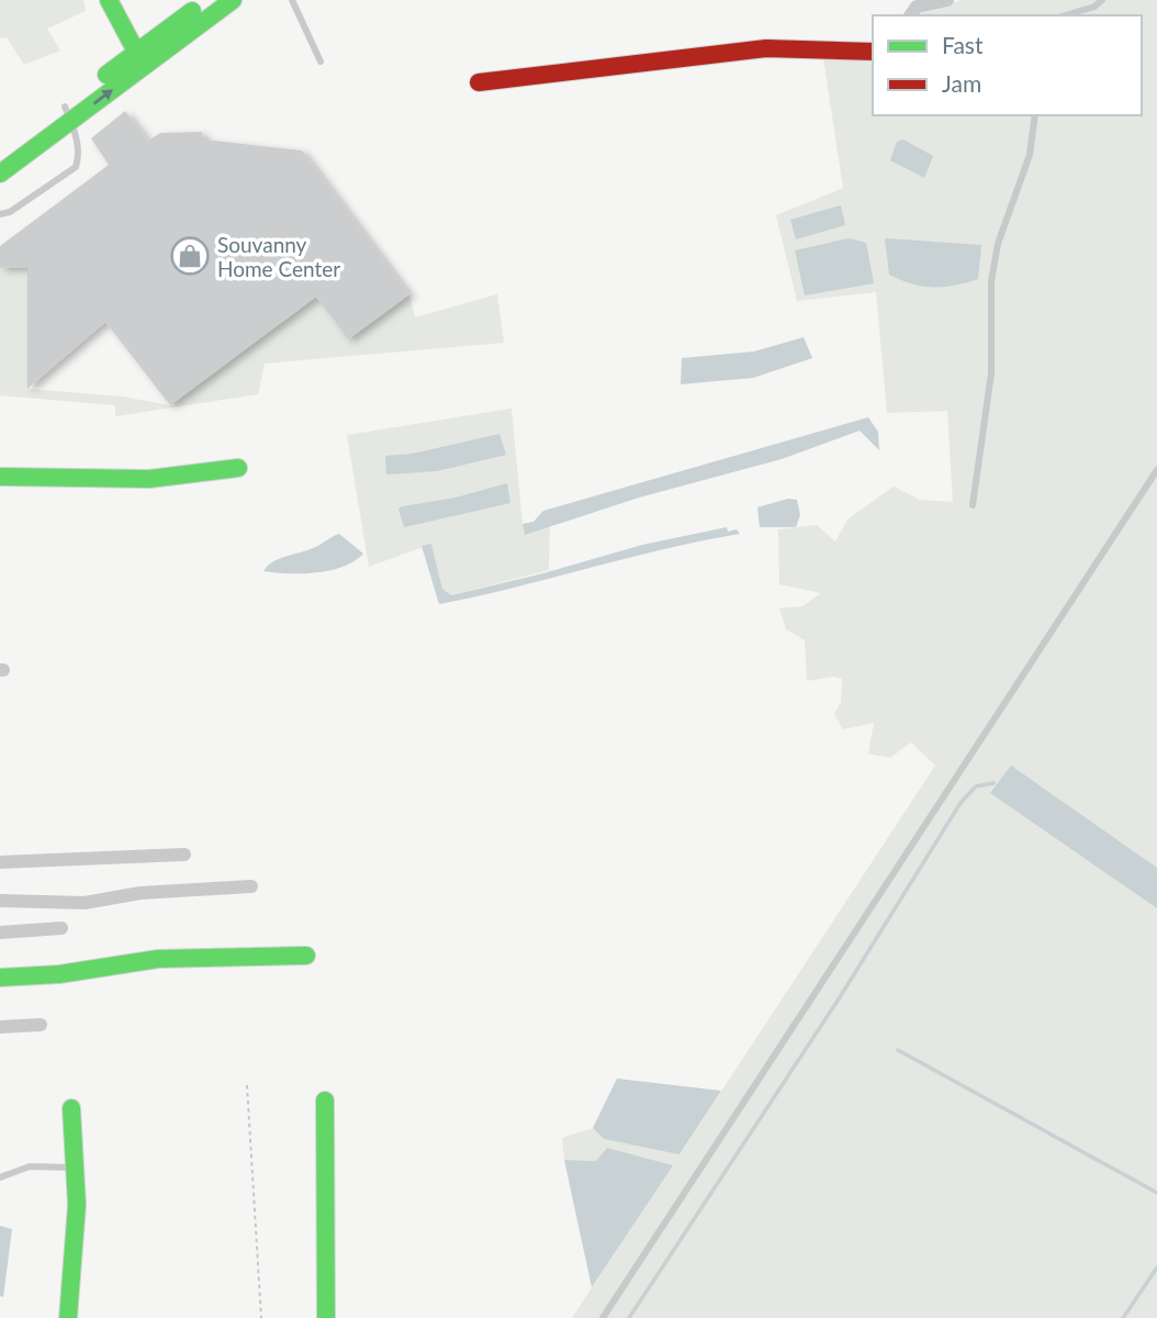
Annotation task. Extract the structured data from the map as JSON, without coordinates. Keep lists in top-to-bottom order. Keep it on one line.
{"places":{"shop":["Souvanny Home Center"]},"legend":["Fast","Jam"]}
